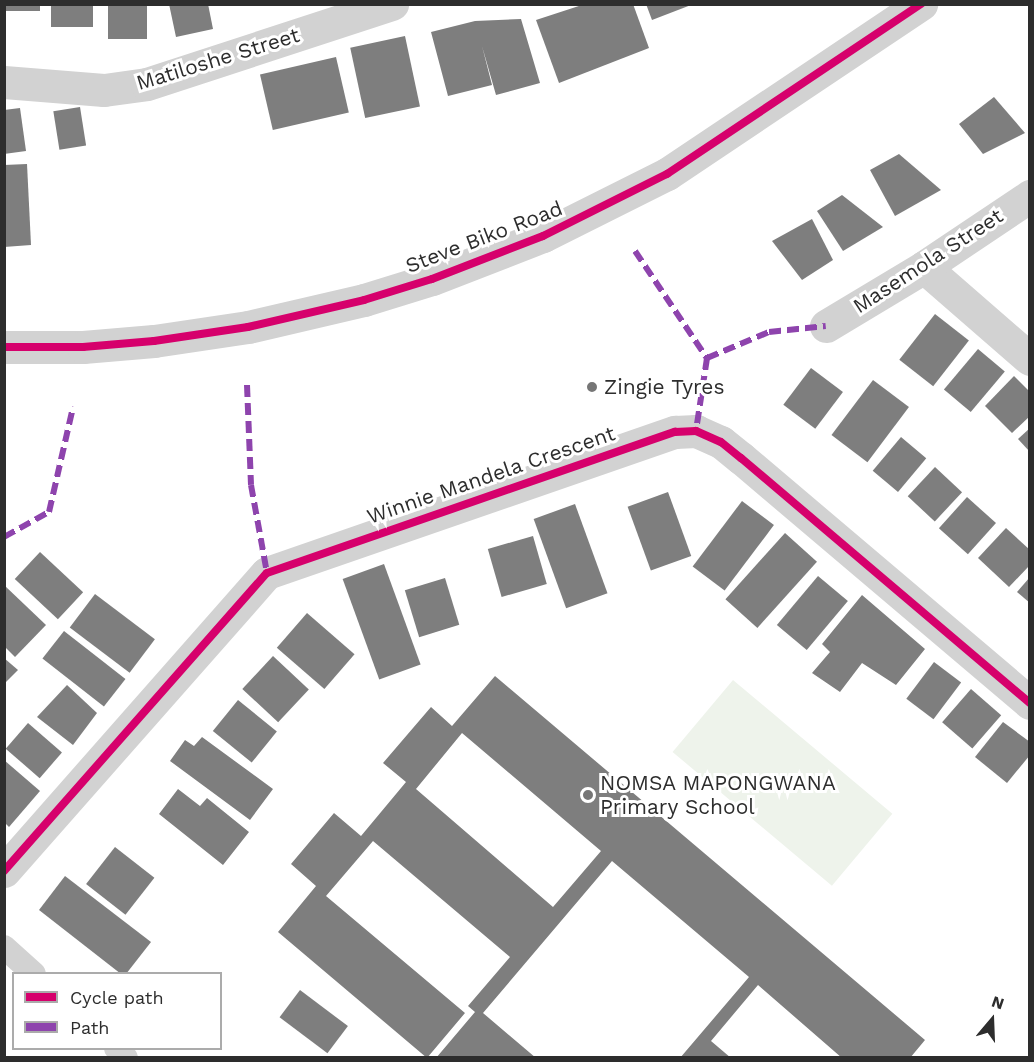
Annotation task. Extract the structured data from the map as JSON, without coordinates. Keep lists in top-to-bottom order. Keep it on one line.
{"streets":{"street":["Matiloshe Street","Steve Biko Road","Masemola Street","Winnie Mandela Crescent"]},"places":["Zingie Tyres","NOMSA MAPONGWANA Primary School"],"legend":["Cycle path","Path"],"north":"top"}
